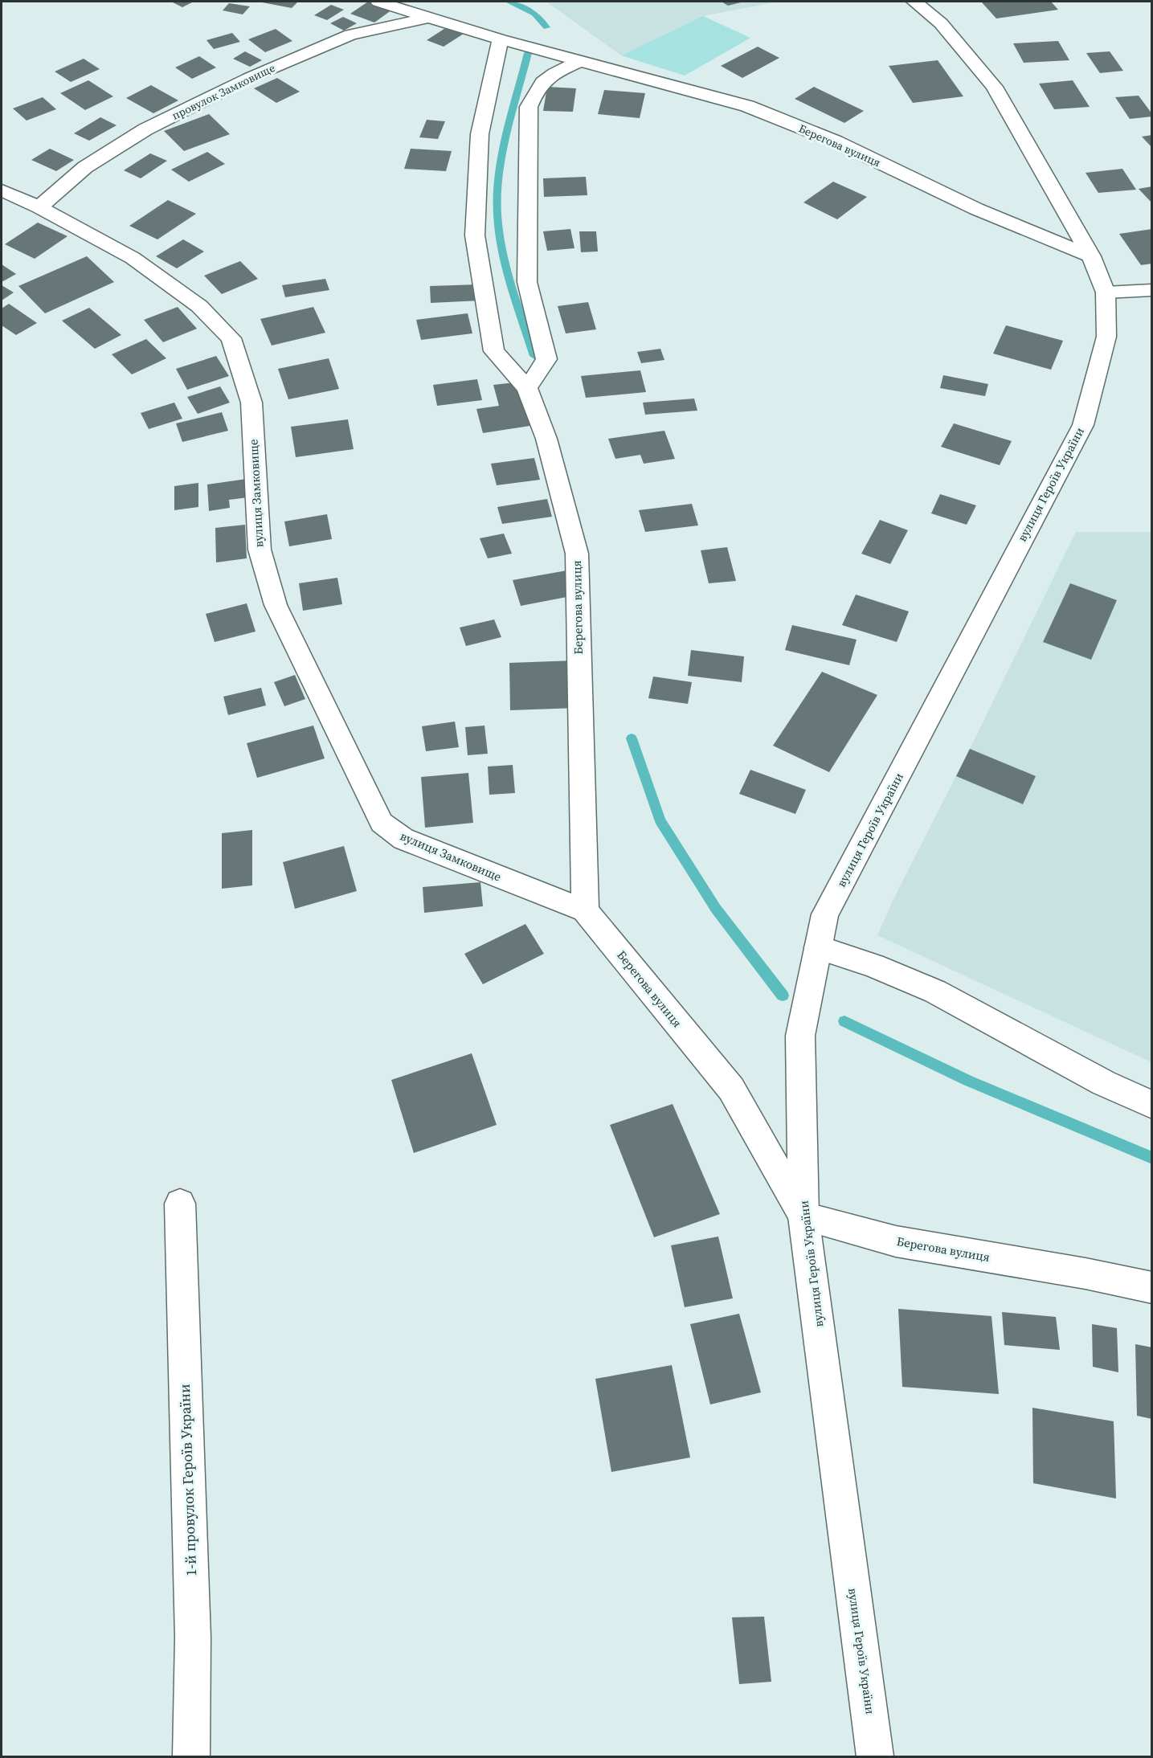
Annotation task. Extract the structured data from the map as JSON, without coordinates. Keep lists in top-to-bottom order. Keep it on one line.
{"streets":{"street":["провулок Замковище","Берегова вулиця","вулиця Героїв України","вулиця Замковище","1-й провулок Героїв України"]},"crossings":[["провулок Замковище","Берегова вулиця"],["провулок Замковище","вулиця Замковище"],["Берегова вулиця","вулиця Героїв України"],["Берегова вулиця","вулиця Замковище"]]}
